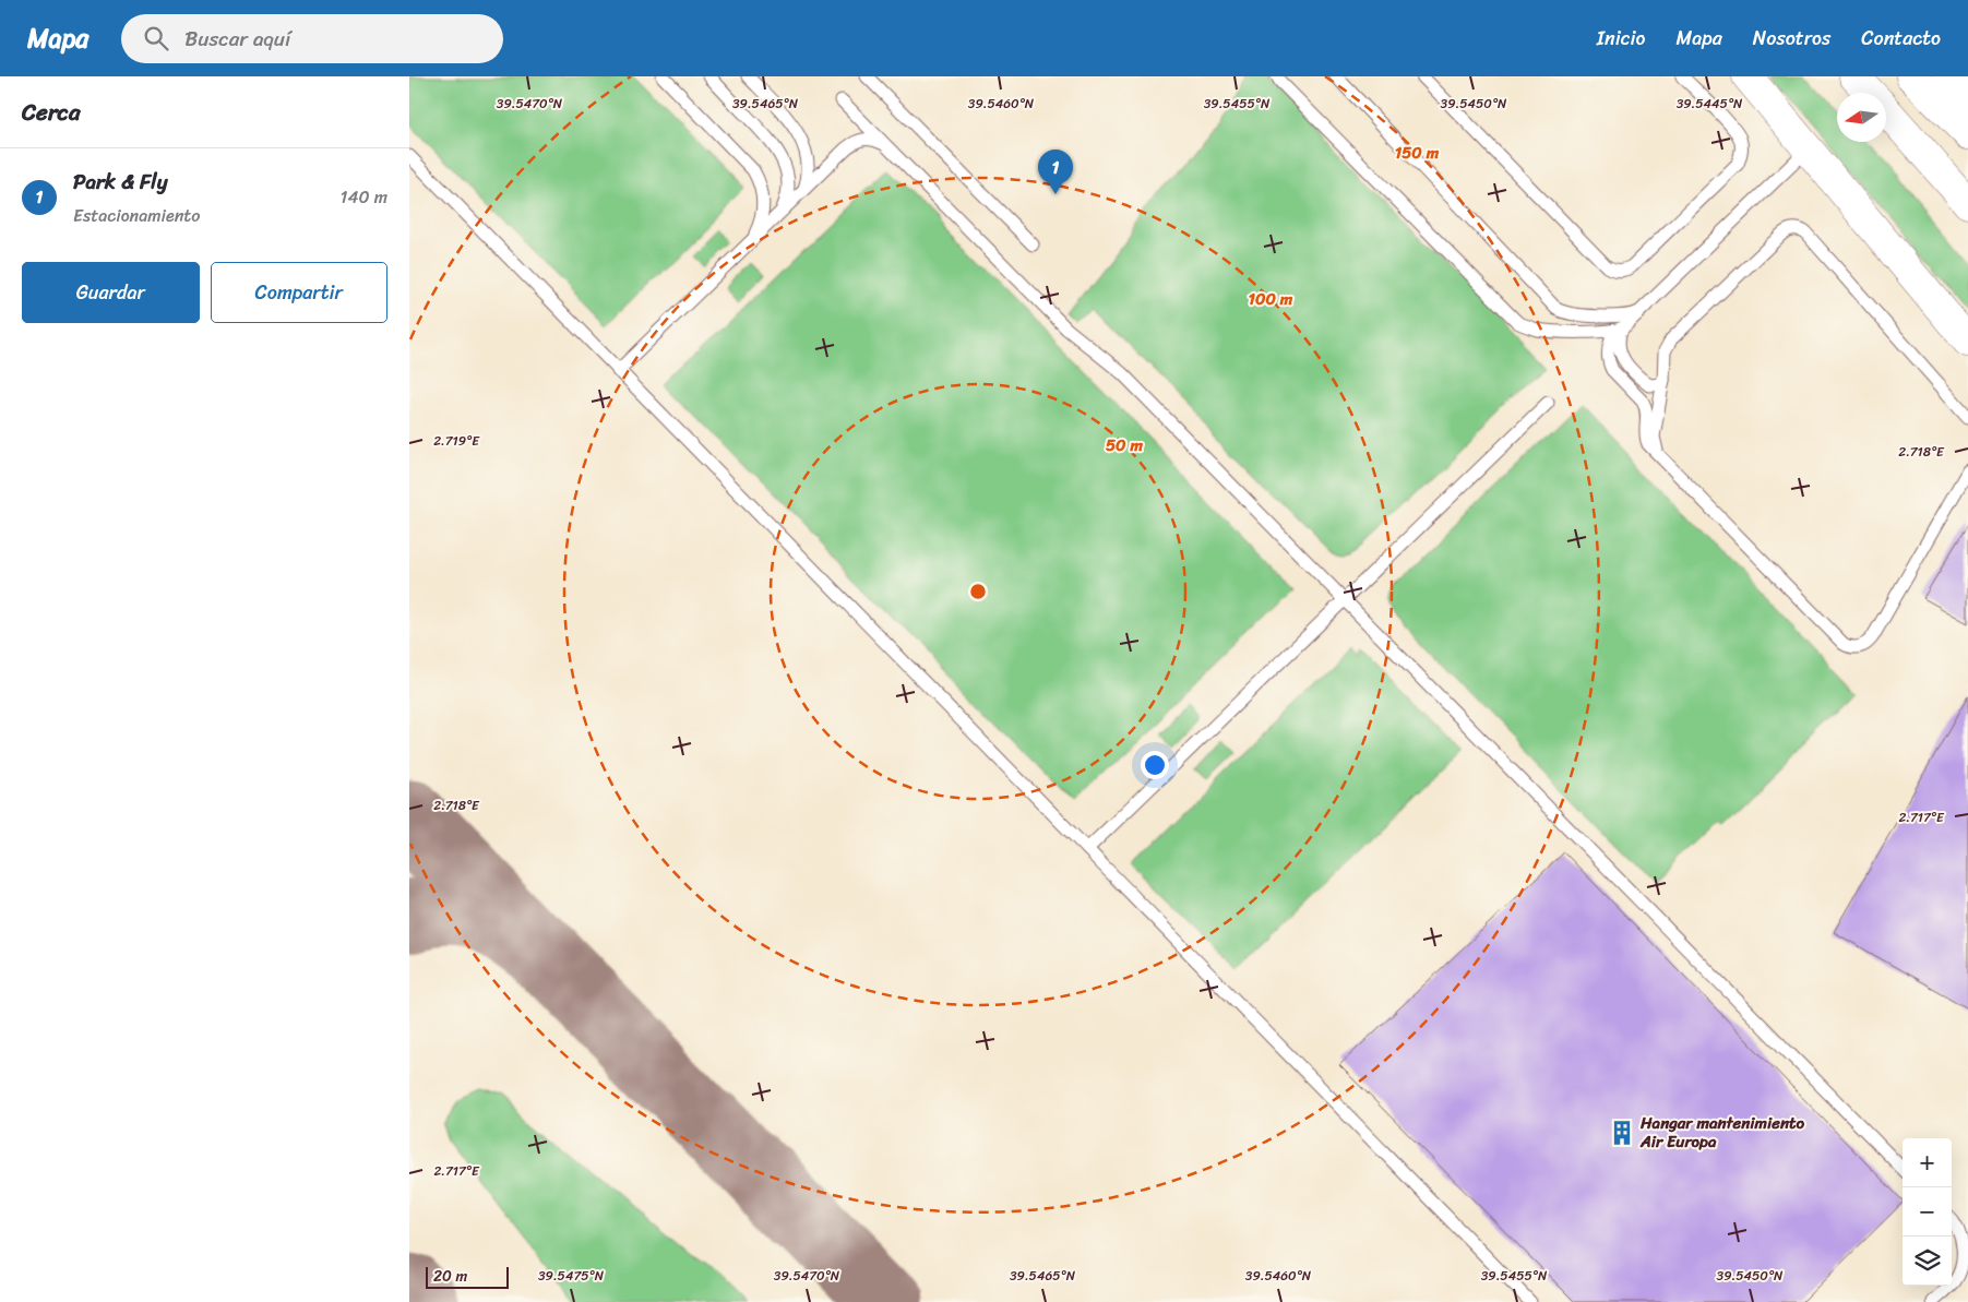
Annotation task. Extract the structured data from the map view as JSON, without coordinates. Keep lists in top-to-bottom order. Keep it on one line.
{"places":{"building":["Hangar mantenimiento Air Europa"]},"scale_bar":"20 m","north":"left","page":{"header":"Mapa","search":"Buscar aquí","nav":["Inicio","Mapa","Nosotros","Contacto"],"heading":"Cerca","list":[{"mark":"1","name":"Park & Fly","note":"Estacionamiento","value":"140 m"}],"pins":"1","buttons":["Guardar","Compartir"],"map_buttons":["+","−"],"scale":"20 m"},"coordinates":["39.5470°N","39.5465°N","39.5460°N","39.5455°N","39.5450°N","39.5445°N","2.719°E","2.718°E","2.717°E","39.5475°N"],"rings":["150 m","100 m","50 m"]}
